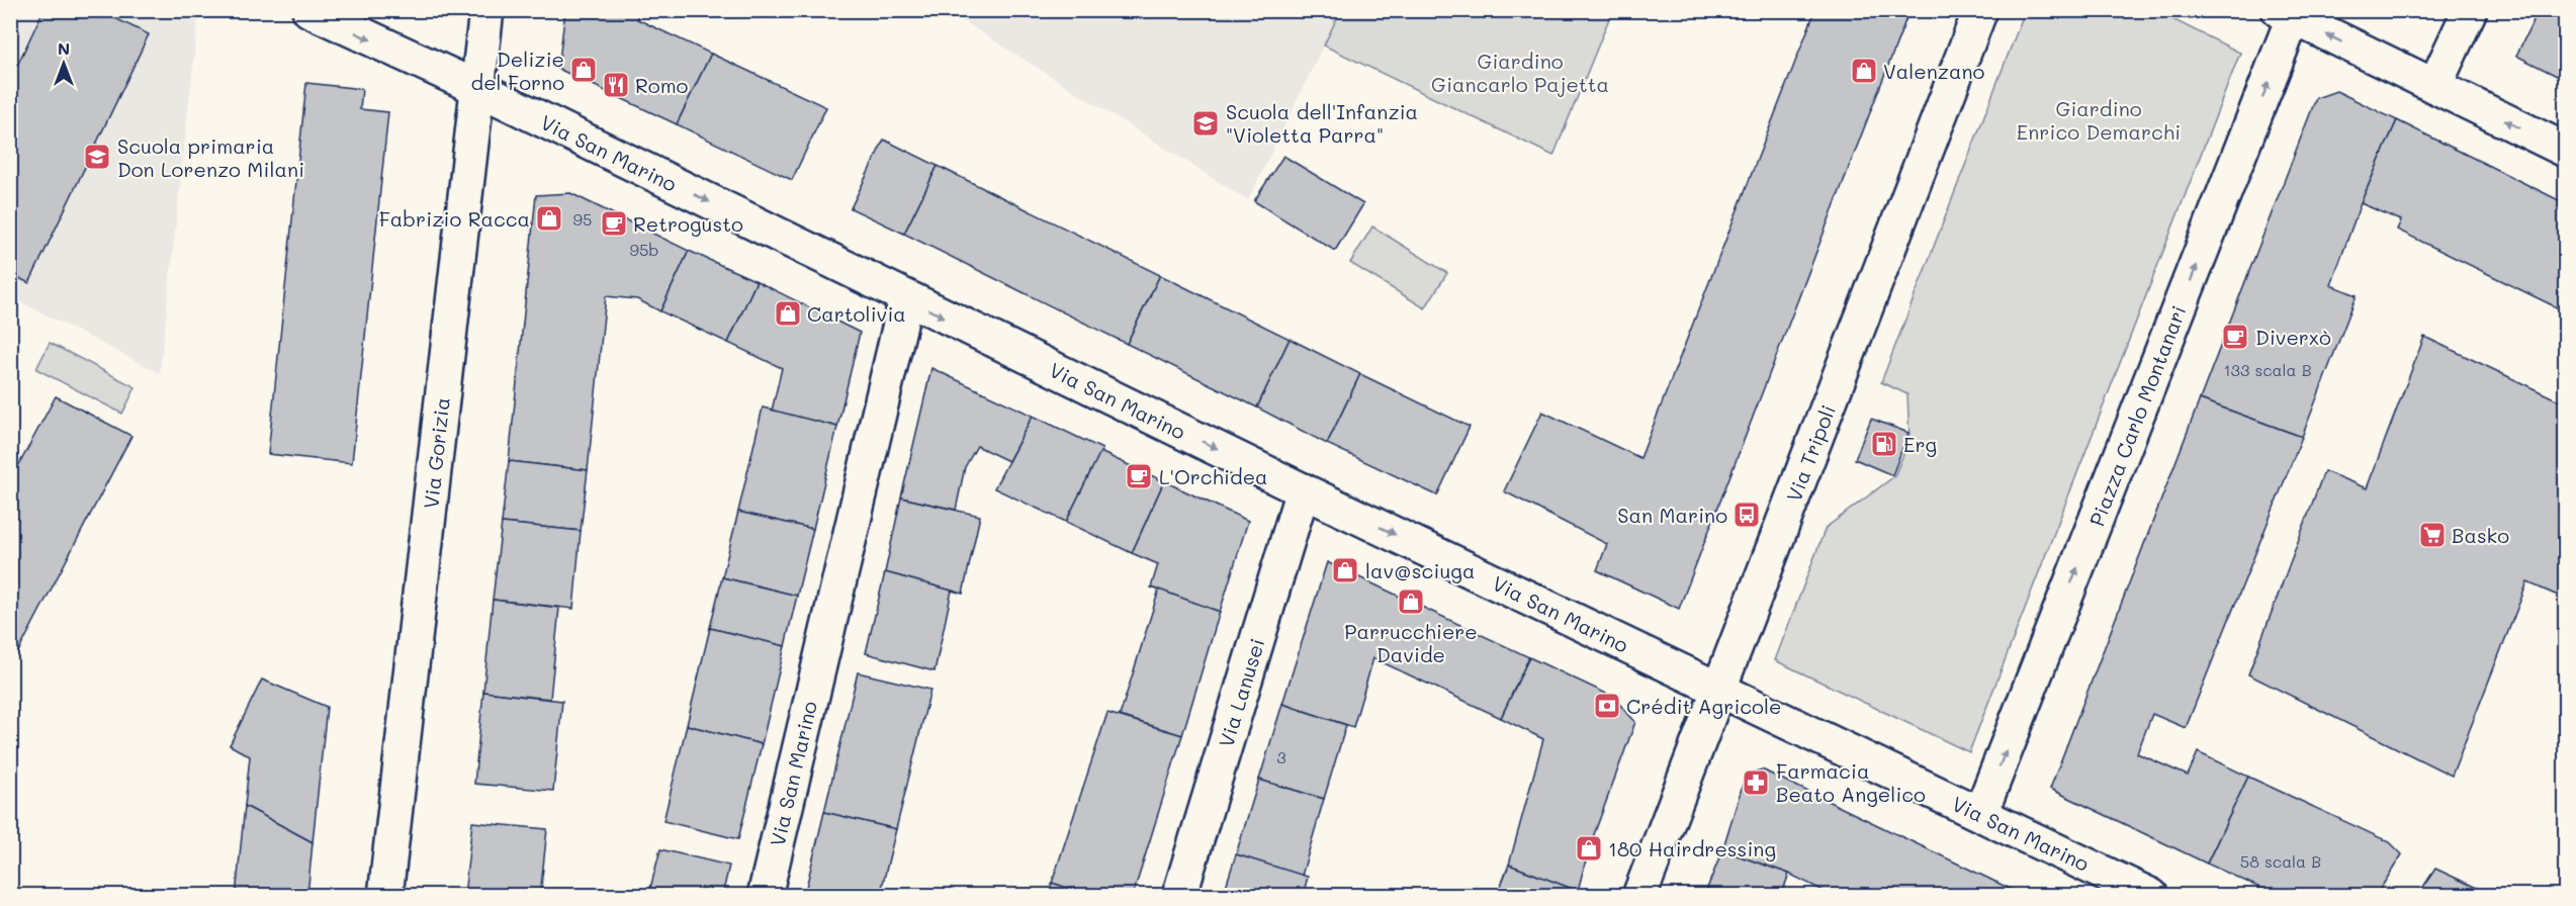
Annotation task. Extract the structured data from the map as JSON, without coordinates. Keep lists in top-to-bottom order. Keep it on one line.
{"streets":{"street":["Via San Marino","Piazza Carlo Montanari","Via Gorizia","Via Tripoli","Via Lanusei"]},"crossings":[["Via San Marino","Piazza Carlo Montanari"],["Via San Marino","Via Gorizia"],["Via San Marino","Via Tripoli"],["Via San Marino","Via Lanusei"]],"one_way":["Via San Marino","Piazza Carlo Montanari"],"parks":["Giardino Giancarlo Pajetta","Giardino Enrico Demarchi"],"places":{"shop":["Delizie del Forno","Valenzano","Fabrizio Racca","Cartolivia","lav@sciuga","Parrucchiere Davide","180 Hairdressing"],"restaurant":["Romo"],"school or university":["Scuola dell'Infanzia \"Violetta Parra\"","Scuola primaria Don Lorenzo Milani"],"cafe":["Retrogusto","Diverxò","L'Orchidea"],"fuel station":["Erg"],"bus stop":["San Marino"],"supermarket":["Basko"],"bank":["Crédit Agricole"],"pharmacy":["Farmacia Beato Angelico"]},"house_numbers":["95","95b","133 scala B","3","58 scala B"],"north":"top"}
